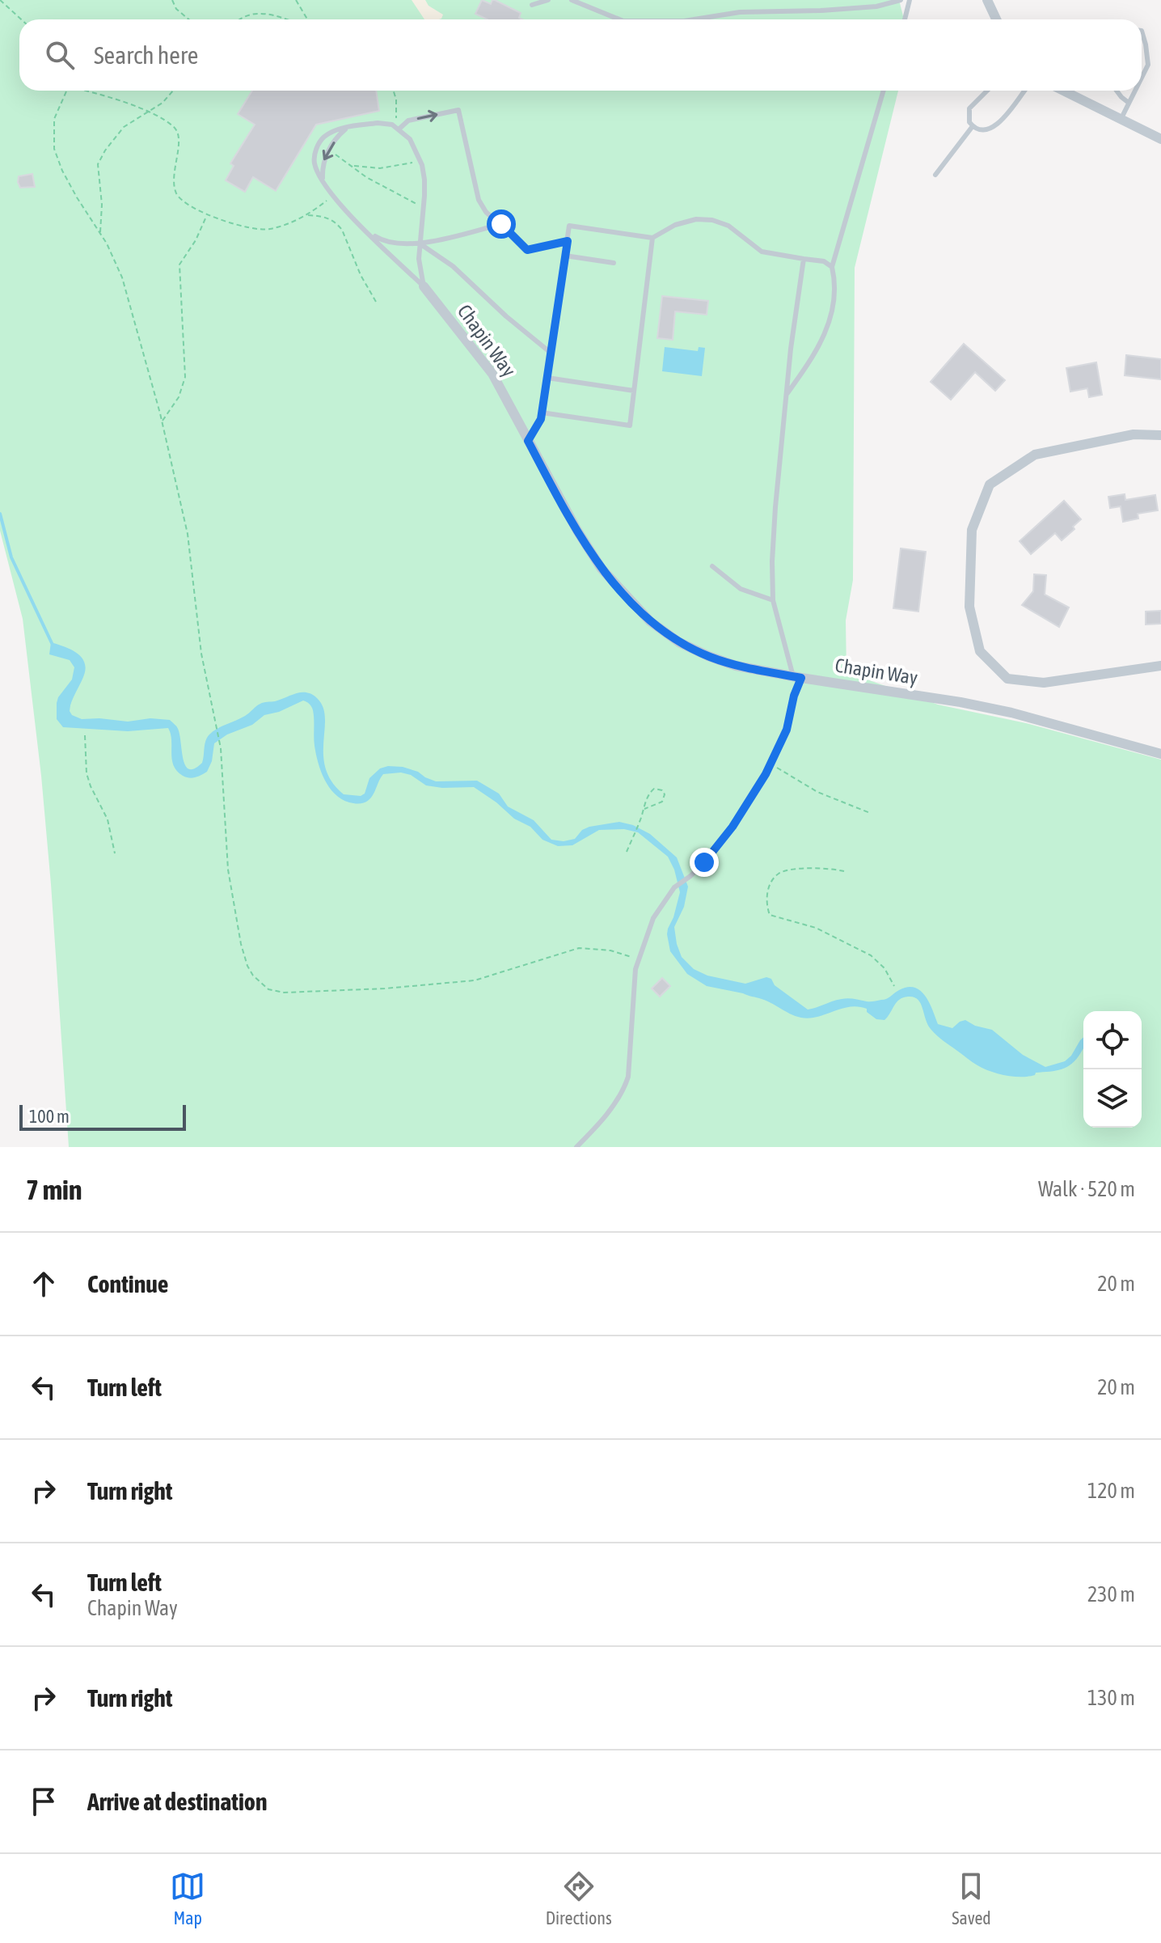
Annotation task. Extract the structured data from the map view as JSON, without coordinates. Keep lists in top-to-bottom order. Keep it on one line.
{"streets":{"street":["Chapin Way"]},"scale_bar":"100 m","page":{"search":"Search here","scale":"100 m","heading":["7 min","Walk · 520 m"],"list":[["Continue","20 m"],["Turn left","20 m"],["Turn right","120 m"],["Turn left","Chapin Way","230 m"],["Turn right","130 m"],"Arrive at destination"],"nav":["Map","Directions","Saved"]}}
